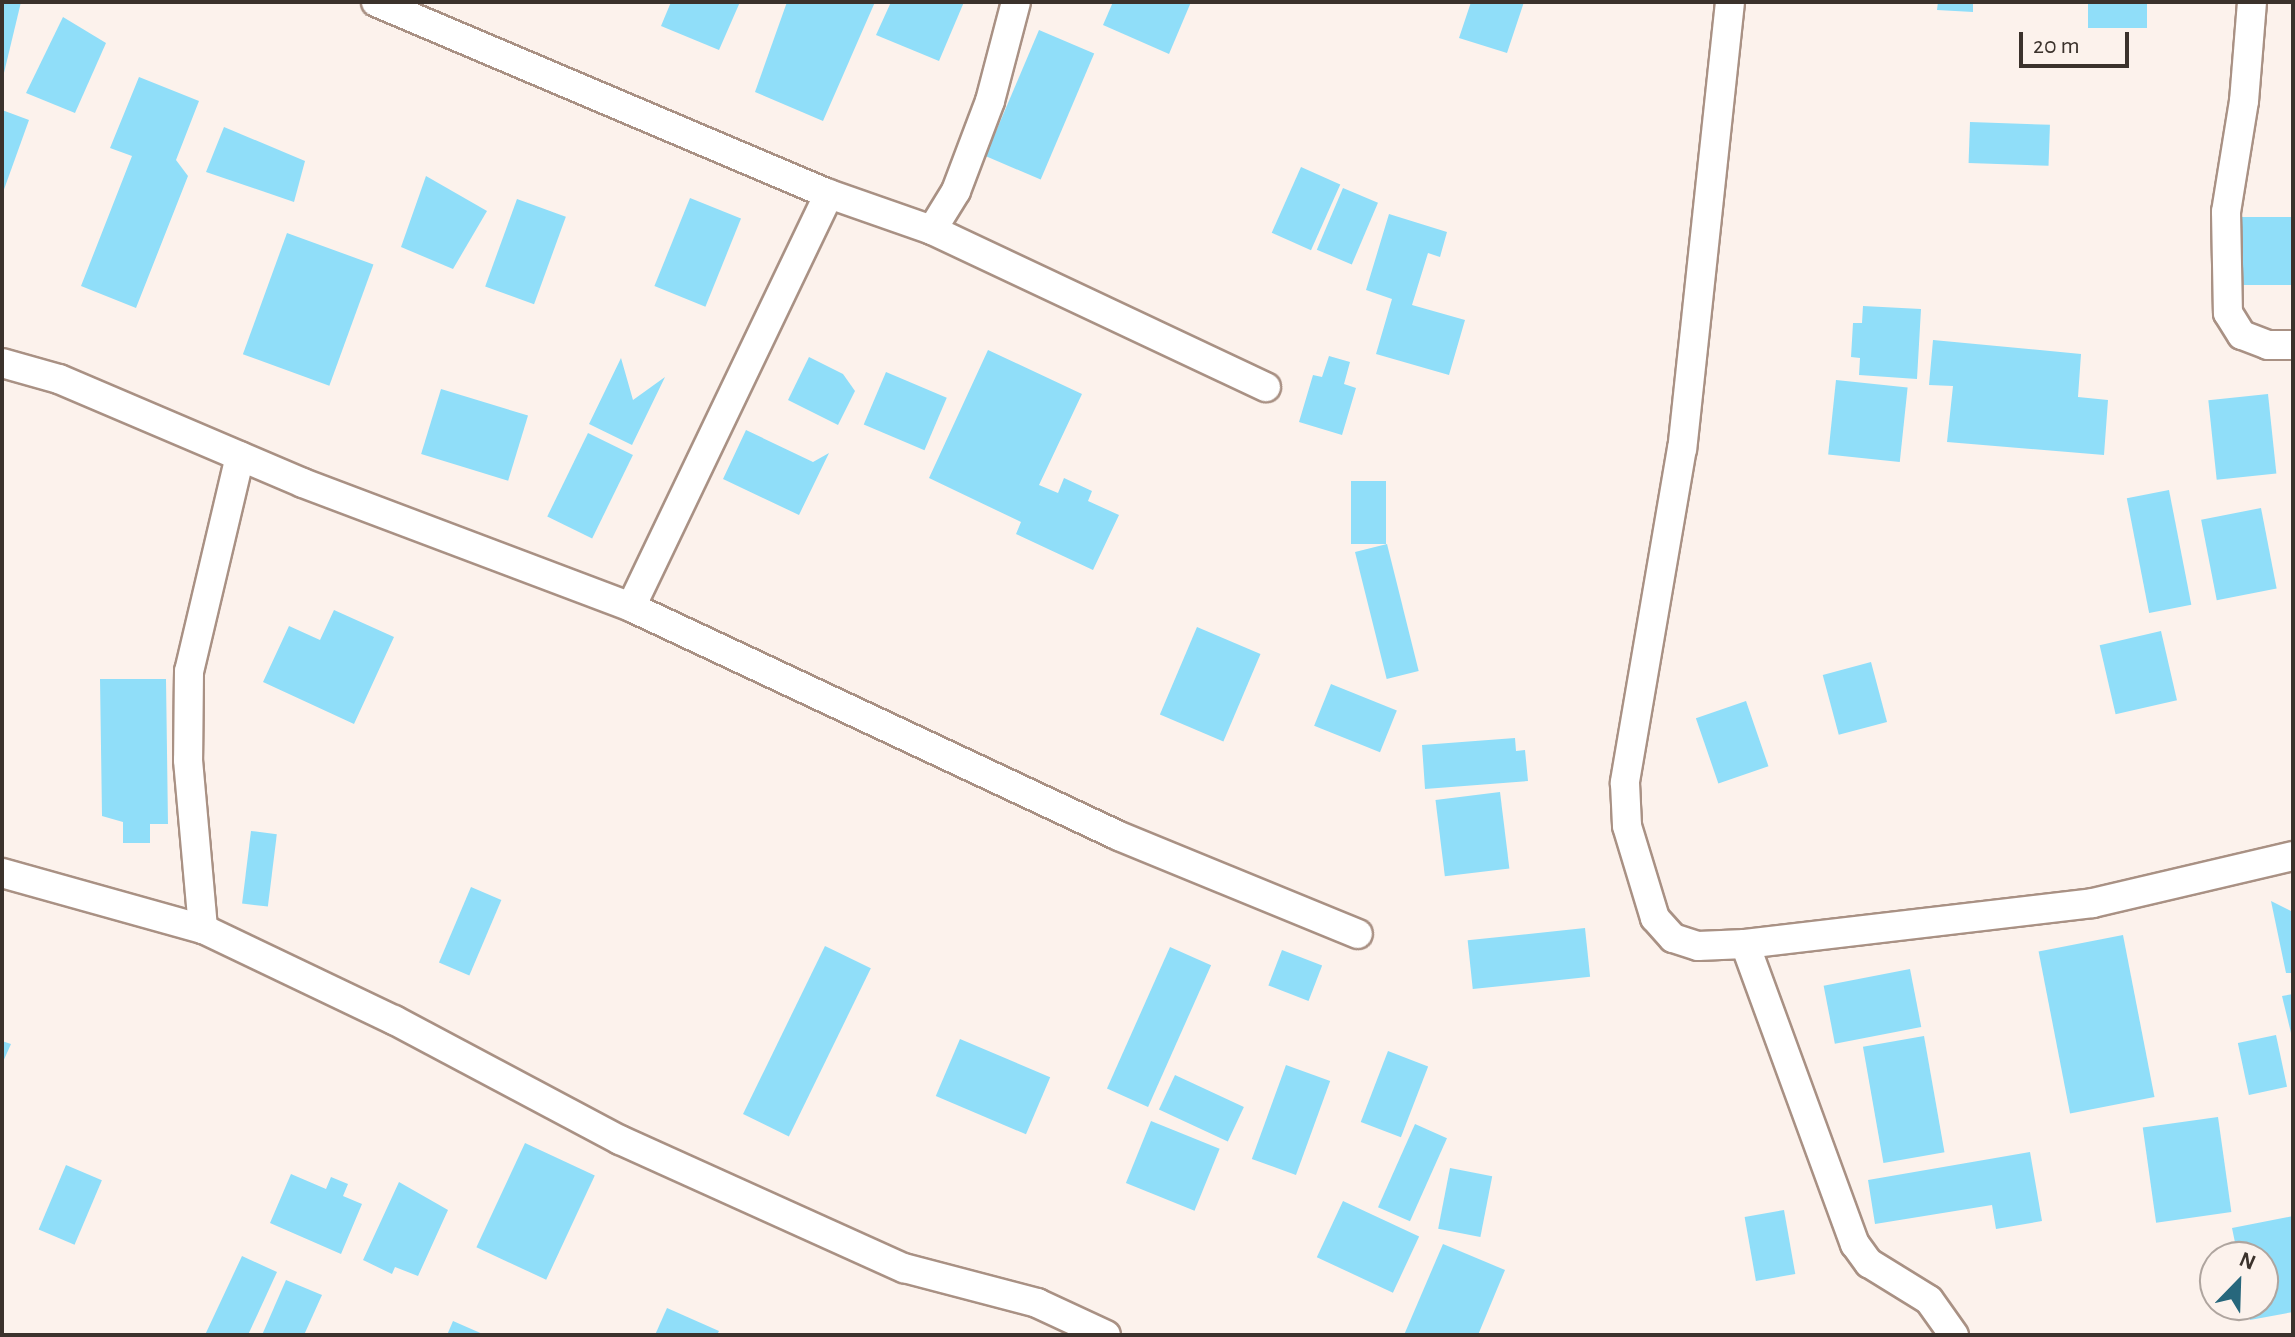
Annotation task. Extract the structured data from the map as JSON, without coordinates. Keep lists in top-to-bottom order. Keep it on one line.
{"scale_bar":"20 m","north":"top right"}
